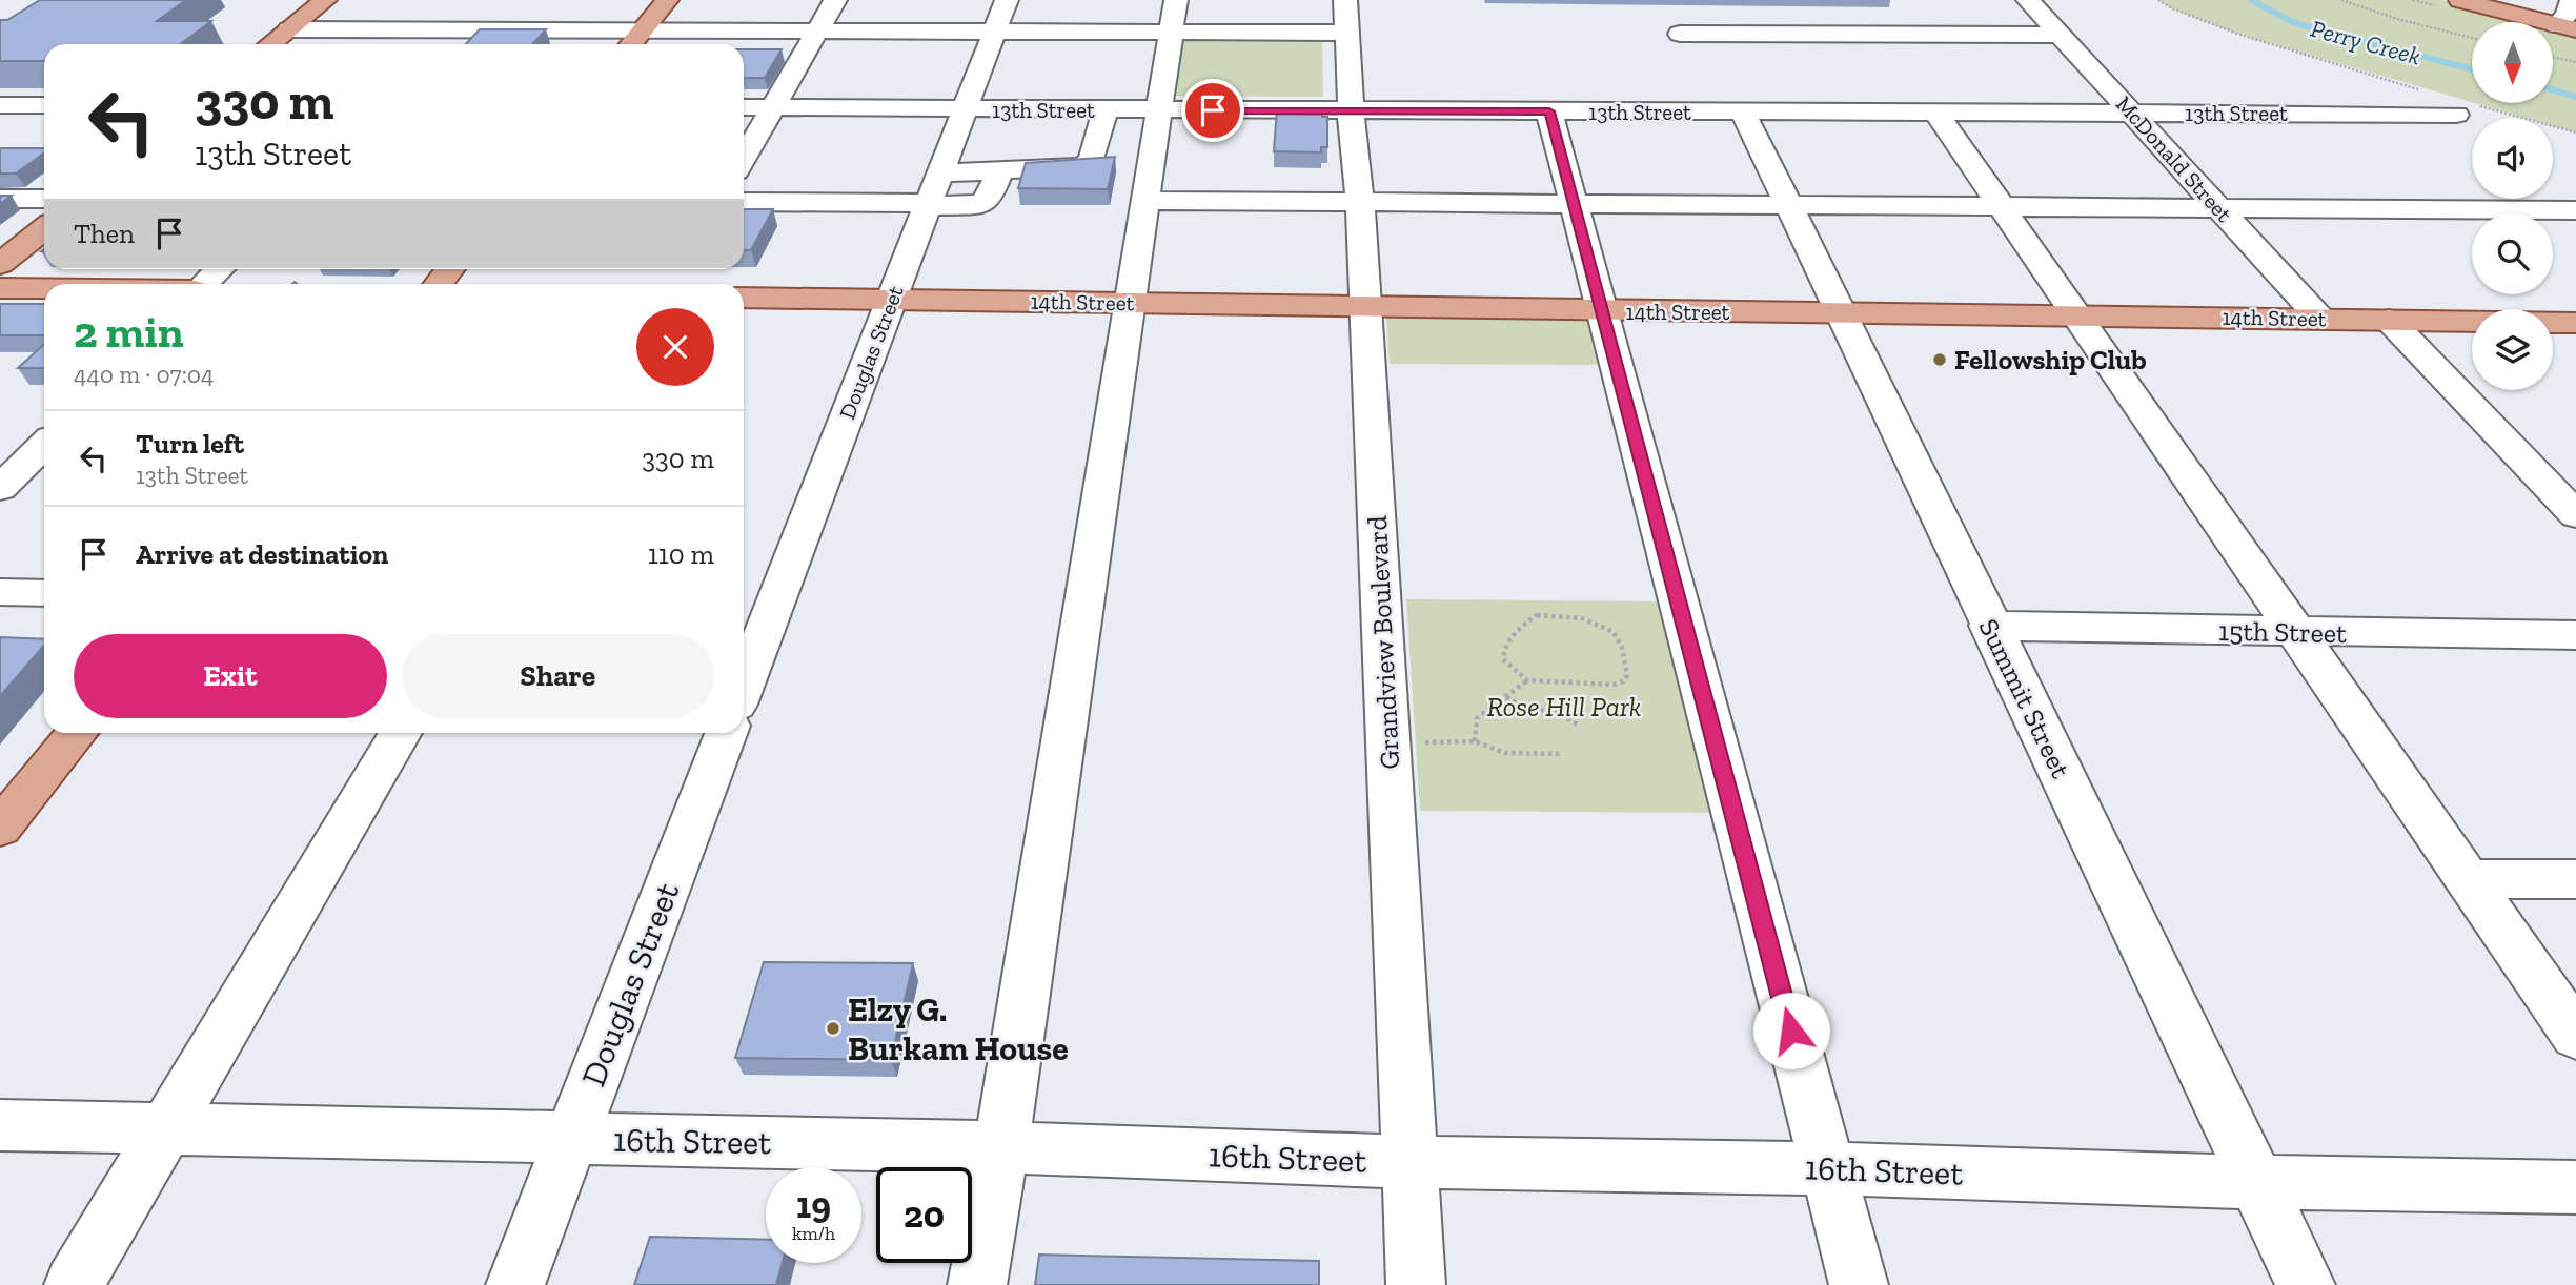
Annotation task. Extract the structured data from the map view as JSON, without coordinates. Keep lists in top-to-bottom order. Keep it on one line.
{"streets":{"main road":["14th Street"],"street":["13th Street","McDonald Street","Douglas Street","15th Street","Grandview Boulevard","Summit Street","16th Street"]},"crossings":[["13th Street","McDonald Street"],["13th Street","Douglas Street"],["13th Street","Grandview Boulevard"],["13th Street","Summit Street"],["McDonald Street","14th Street"],["14th Street","Douglas Street"],["14th Street","Grandview Boulevard"],["14th Street","Summit Street"],["Douglas Street","16th Street"],["15th Street","Summit Street"],["Grandview Boulevard","16th Street"],["Summit Street","16th Street"]],"water":["Perry Creek"],"parks":["Rose Hill Park"],"places":["Fellowship Club","Elzy G. Burkam House"],"north":"bottom","page":{"turn":["330 m","13th Street"],"then":"Then","heading":["2 min","440 m · 07:04"],"list":[{"name":"Turn left","note":"13th Street","value":"330 m"},{"name":"Arrive at destination","value":"110 m"}],"buttons":["Exit","Share"],"speed":"19 km/h","limit":"20"}}
